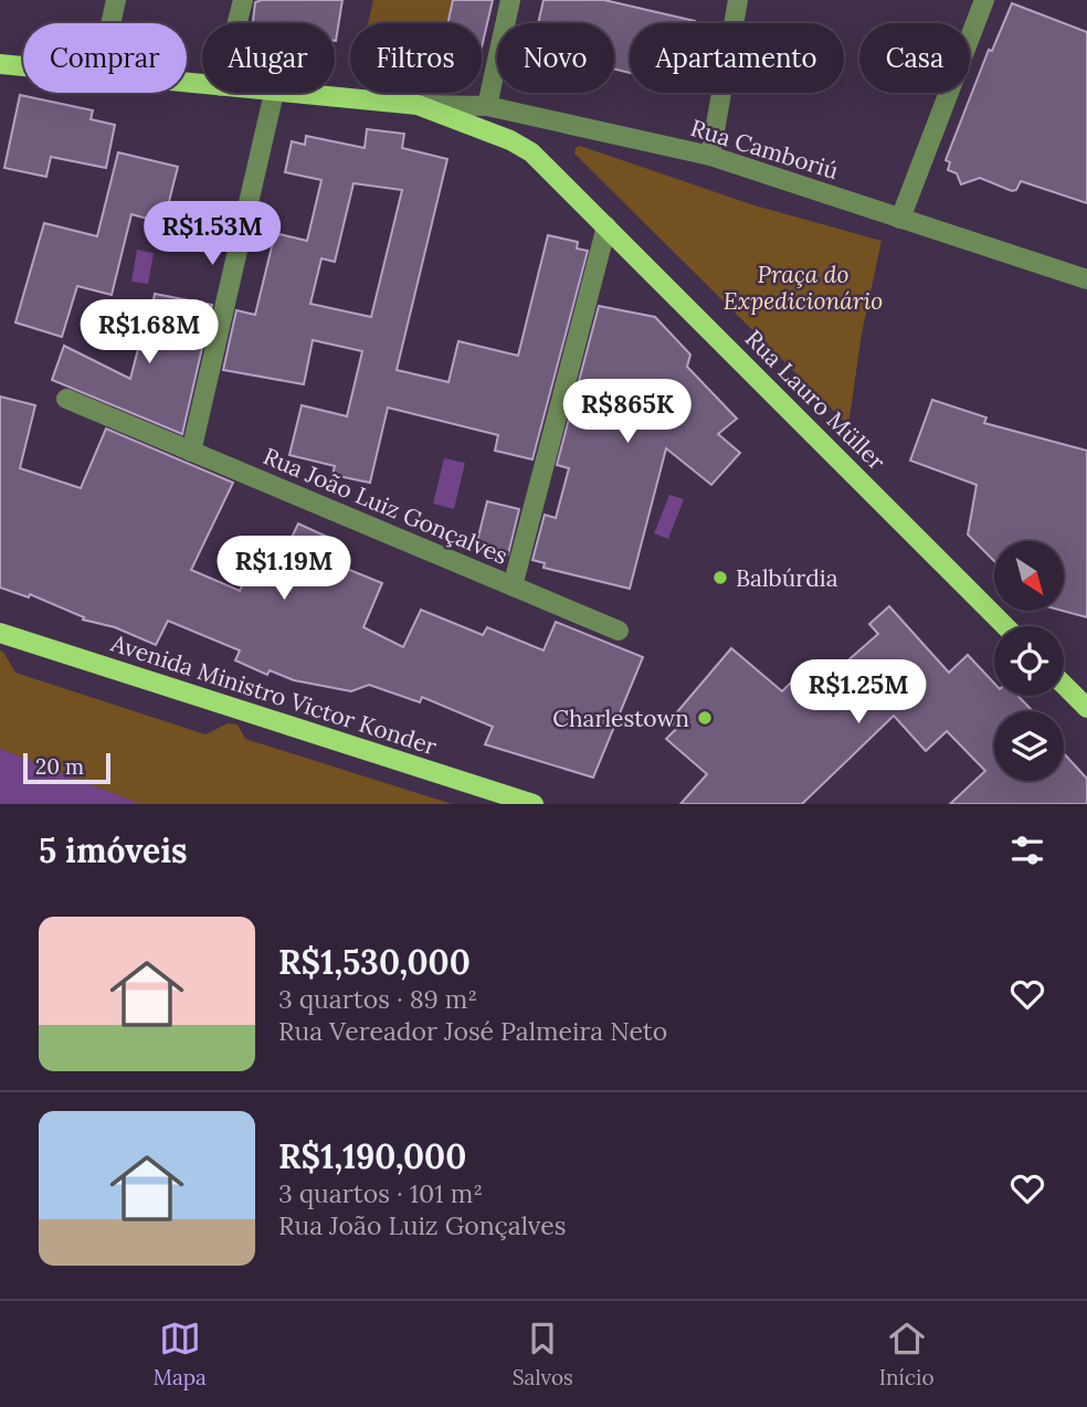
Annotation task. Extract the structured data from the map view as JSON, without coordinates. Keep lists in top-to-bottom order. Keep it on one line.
{"streets":{"main road":["Rua Lauro Müller","Avenida Ministro Victor Konder"],"street":["Rua Camboriú","Rua João Luiz Gonçalves"]},"crossings":[["Rua Camboriú","Rua Lauro Müller"],["Rua Lauro Müller","Rua João Luiz Gonçalves"]],"parks":["Praça do Expedicionário"],"places":["Balbúrdia","Charlestown"],"scale_bar":"20 m","north":"bottom right","page":{"chip":["Comprar","Alugar","Filtros","Novo","Apartamento","Casa"],"price":["R$1.53M","R$1.68M","R$865K","R$1.19M","R$1.25M"],"scale":"20 m","heading":"5 imóveis","list":[{"name":"R$1,530,000","note":"3 quartos · 89 m² · Rua Vereador José Palmeira Neto"},{"name":"R$1,190,000","note":"3 quartos · 101 m² · Rua João Luiz Gonçalves"}],"tabs":["Mapa","Salvos","Início"]}}
